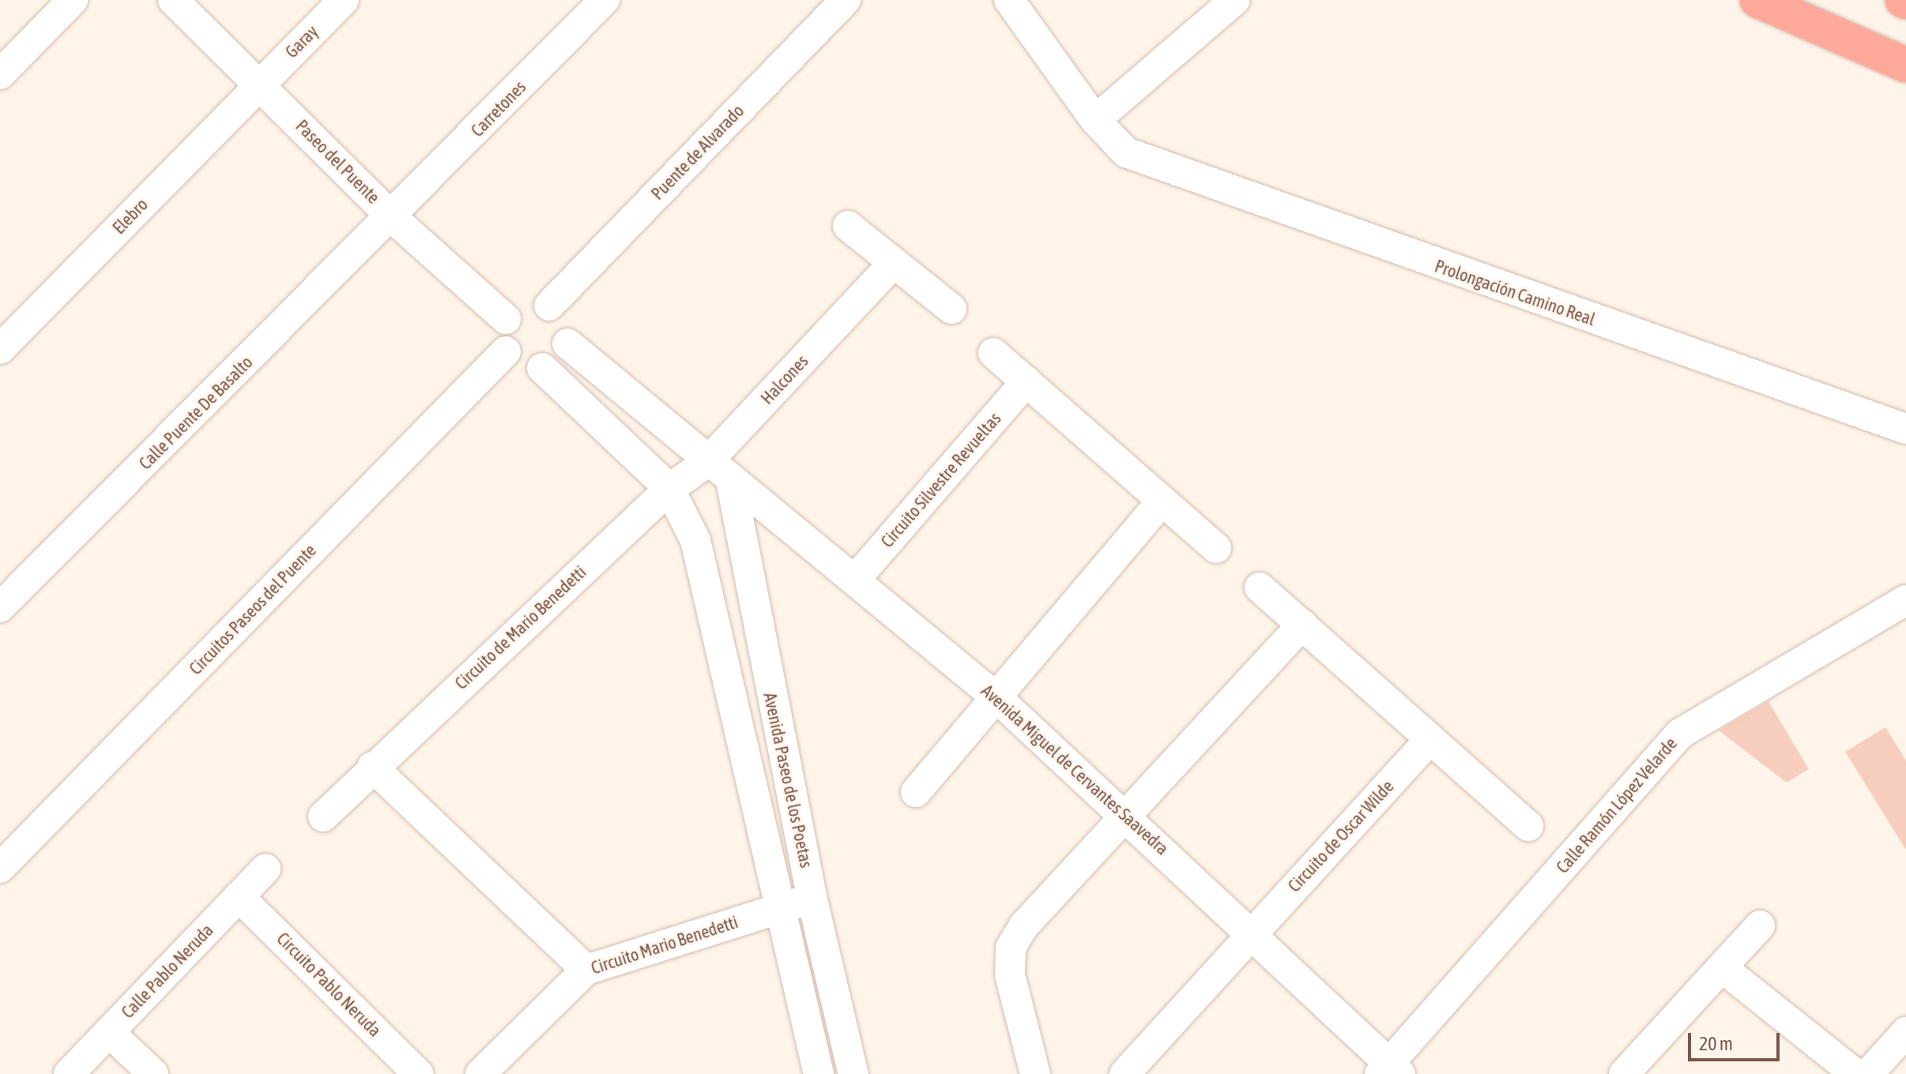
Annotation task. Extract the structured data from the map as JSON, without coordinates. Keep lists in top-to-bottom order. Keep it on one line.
{"streets":{"street":["Garay","Carretones","Puente de Alvarado","Paseo del Puente","Elebro","Prolongación Camino Real","Halcones","Calle Puente De Basalto","Circuito Silvestre Revueltas","Circuitos Paseos del Puente","Circuito de Mario Benedetti","Avenida Miguel de Cervantes Saavedra","Avenida Paseo de los Poetas","Calle Ramón López Velarde","Circuito de Oscar Wilde","Circuito Mario Benedetti","Calle Pablo Neruda","Circuito Pablo Neruda"]},"crossings":[["Garay","Paseo del Puente"],["Garay","Elebro"],["Carretones","Paseo del Puente"],["Carretones","Calle Puente De Basalto"],["Puente de Alvarado","Paseo del Puente"],["Puente de Alvarado","Circuitos Paseos del Puente"],["Paseo del Puente","Elebro"],["Paseo del Puente","Calle Puente De Basalto"],["Paseo del Puente","Circuitos Paseos del Puente"],["Halcones","Circuito de Mario Benedetti"],["Halcones","Avenida Paseo de los Poetas"],["Circuito Silvestre Revueltas","Avenida Miguel de Cervantes Saavedra"],["Circuito de Mario Benedetti","Avenida Paseo de los Poetas"],["Avenida Miguel de Cervantes Saavedra","Avenida Paseo de los Poetas"],["Avenida Miguel de Cervantes Saavedra","Calle Ramón López Velarde"],["Avenida Miguel de Cervantes Saavedra","Circuito de Oscar Wilde"],["Avenida Paseo de los Poetas","Circuito Mario Benedetti"],["Calle Pablo Neruda","Circuito Pablo Neruda"]],"scale_bar":"20 m"}
